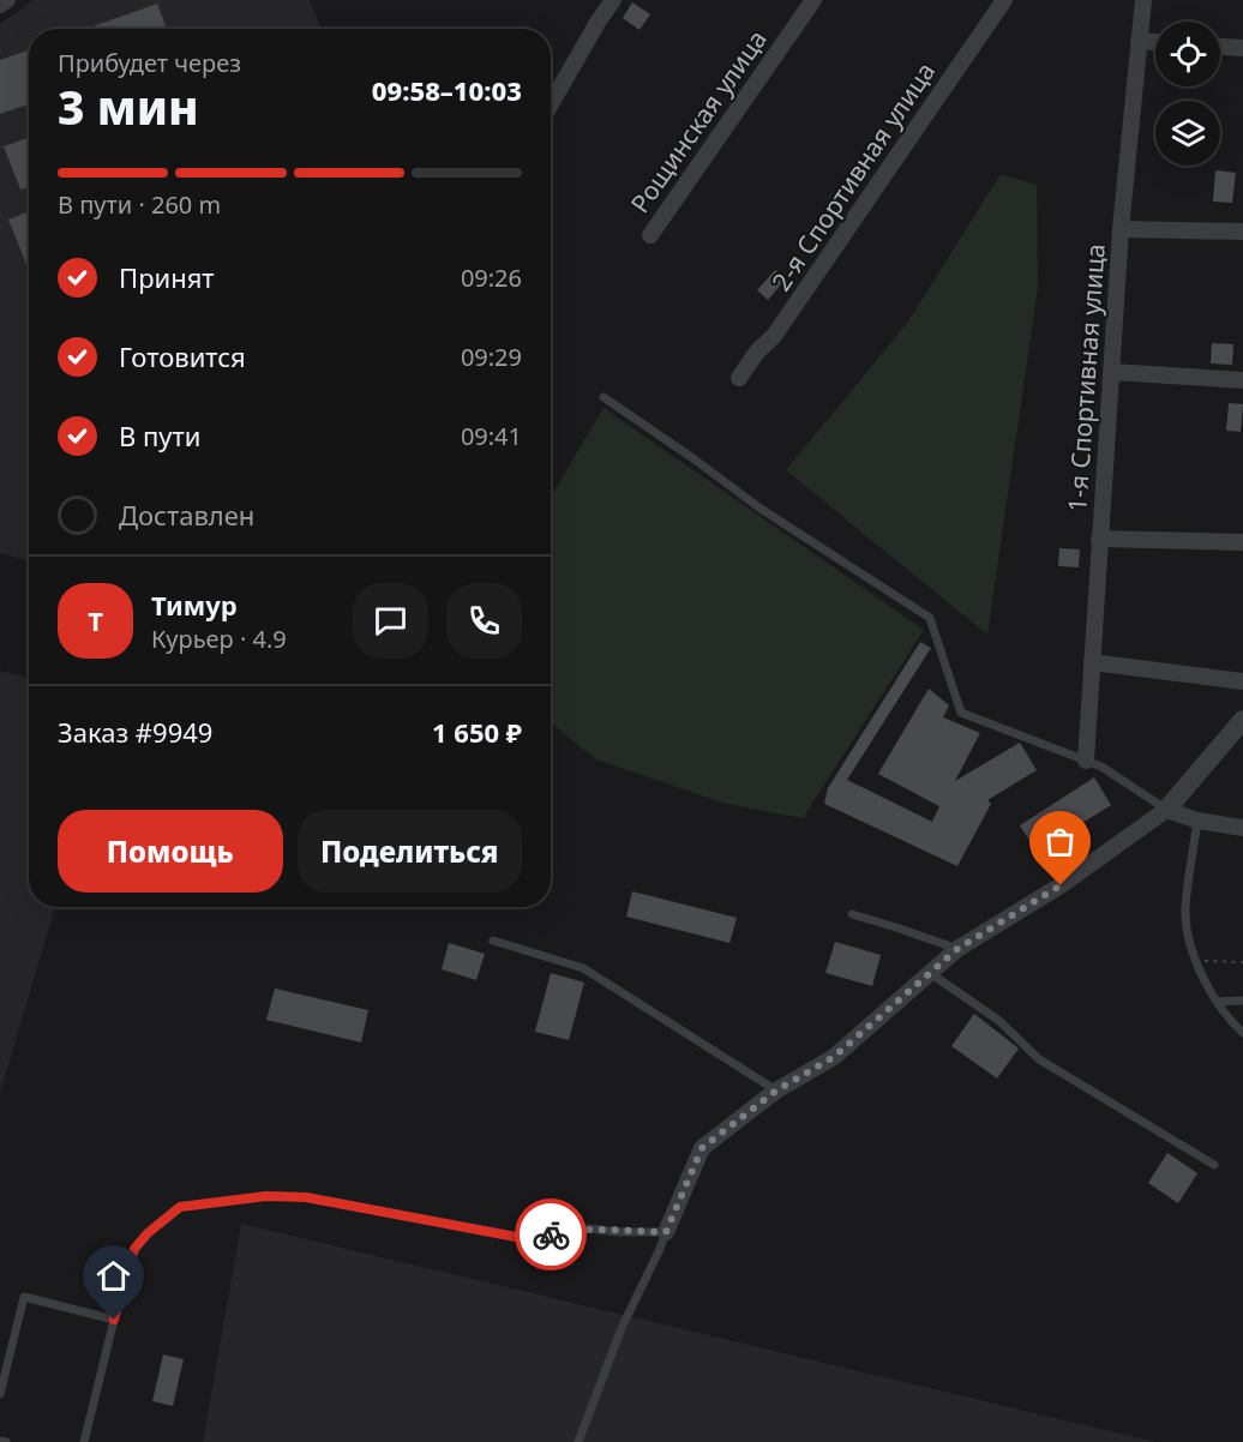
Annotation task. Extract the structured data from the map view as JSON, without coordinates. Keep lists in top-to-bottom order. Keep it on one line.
{"streets":{"street":["Рощинская улица","2-я Спортивная улица","1-я Спортивная улица"]},"page":{"heading":["3 мин","Прибудет через","09:58–10:03"],"panel":["Тимур","Курьер · 4.9","Заказ #9949","1 650 ₽"],"bar":"В пути · 260 m","list":[["Принят","09:26"],["Готовится","09:29"],["В пути","09:41"],"Доставлен"],"round":"Т","buttons":["Помощь","Поделиться"]}}
